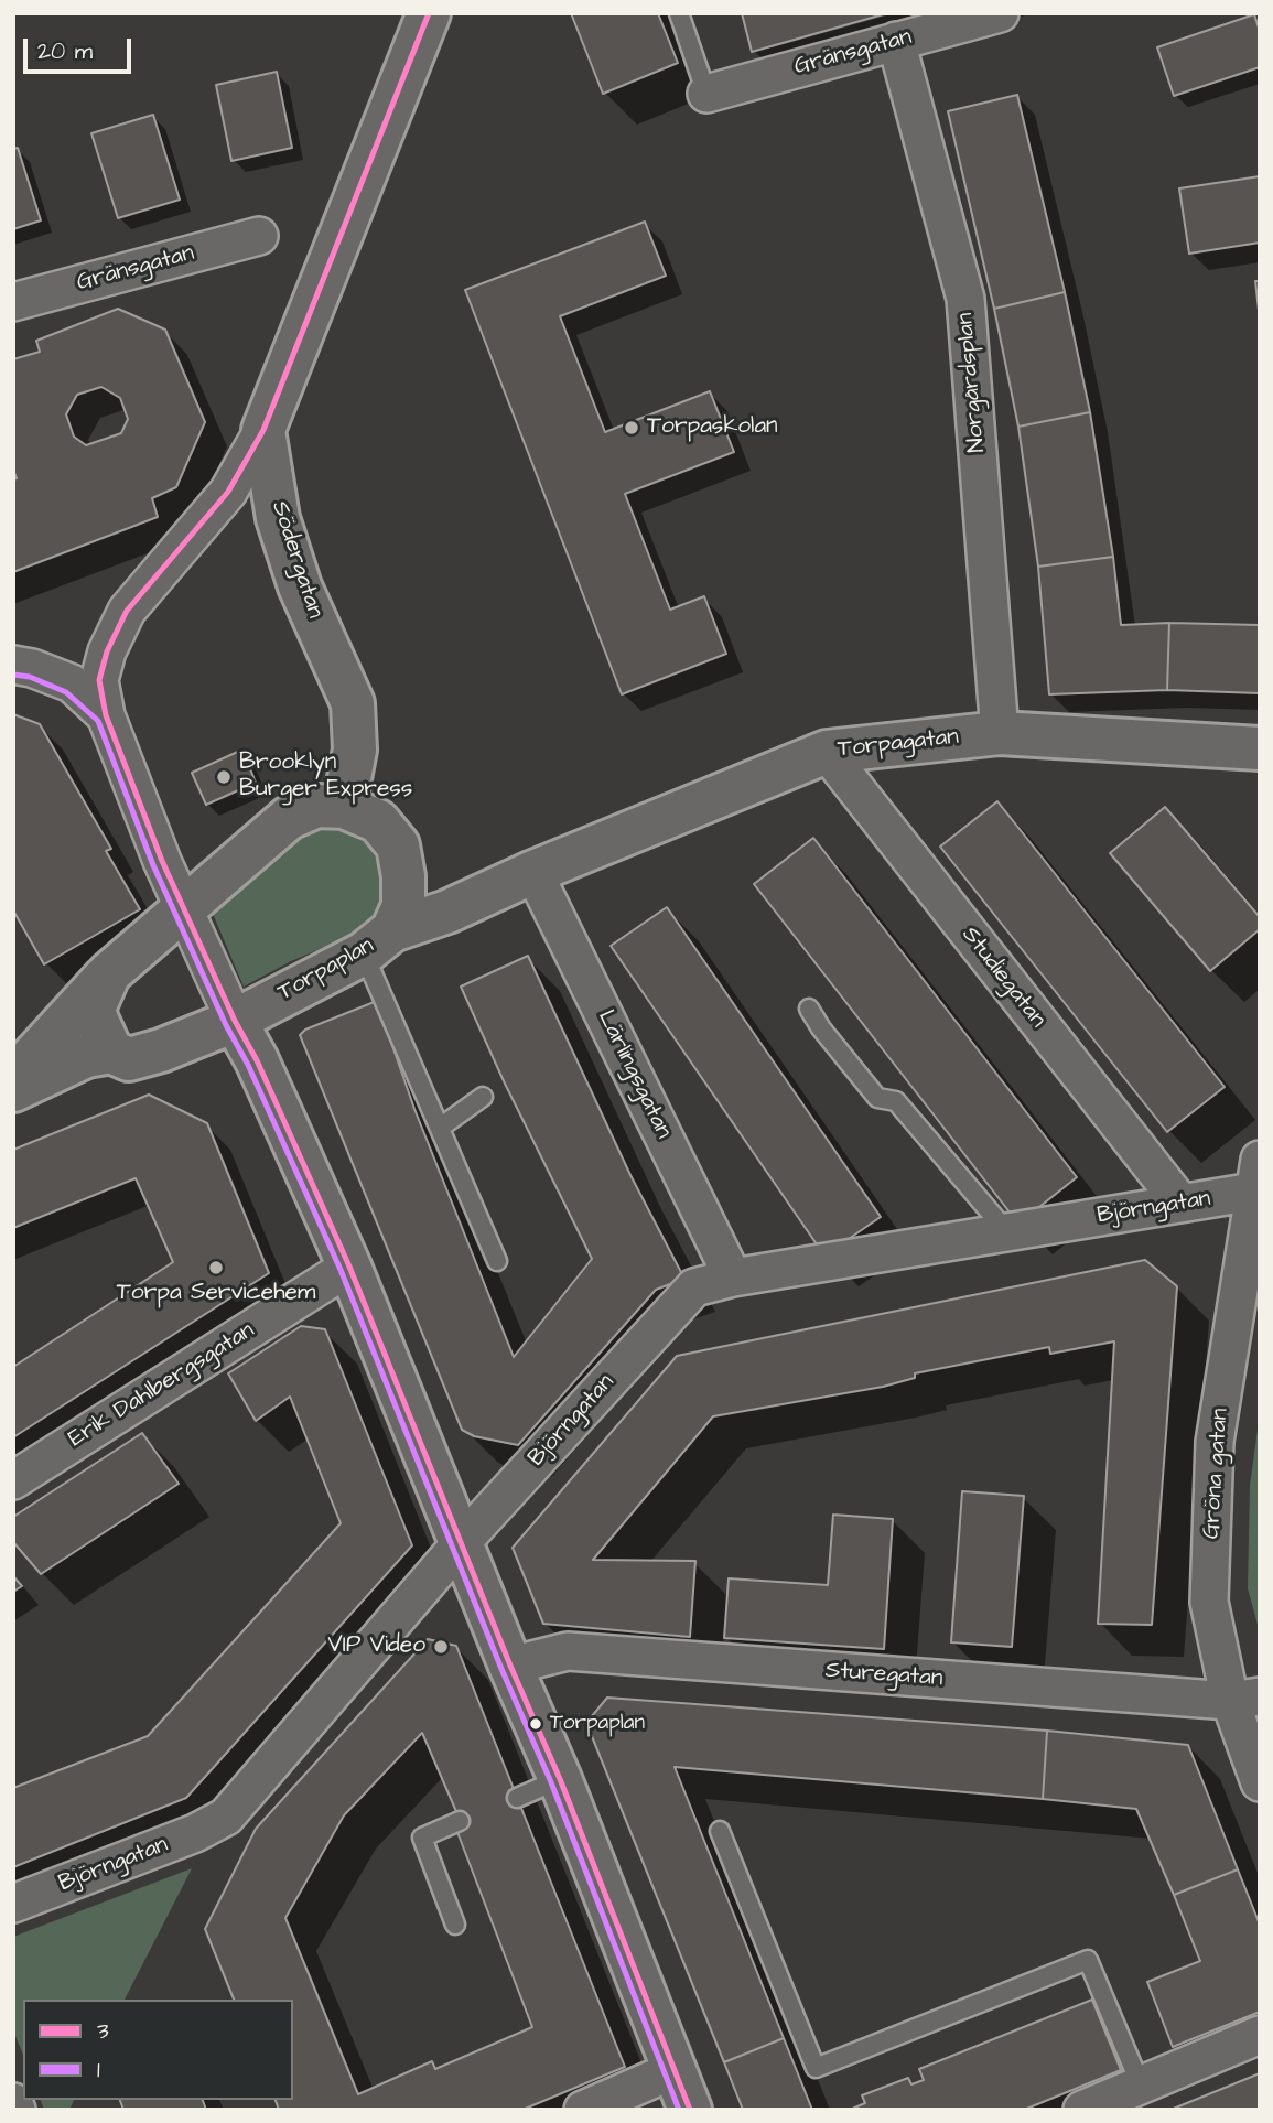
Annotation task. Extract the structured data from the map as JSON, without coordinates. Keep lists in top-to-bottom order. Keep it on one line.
{"streets":{"street":["Gränsgatan","Norgårdsplan","Södergatan","Torpagatan","Torpaplan","Studiegatan","Lärlingsgatan","Björngatan","Erik Dahlbergsgatan","Gröna gatan","Sturegatan"]},"crossings":[["Gränsgatan","Norgårdsplan"],["Norgårdsplan","Torpagatan"],["Södergatan","Torpaplan"],["Torpagatan","Torpaplan"],["Torpagatan","Studiegatan"],["Torpagatan","Lärlingsgatan"],["Studiegatan","Björngatan"],["Lärlingsgatan","Björngatan"],["Björngatan","Gröna gatan"],["Gröna gatan","Sturegatan"]],"places":["Torpaskolan","Brooklyn Burger Express","Torpa Servicehem","VIP Video","Torpaplan"],"lines":["transit line 3","transit line 1"],"legend":["3","1"],"scale_bar":"20 m"}
